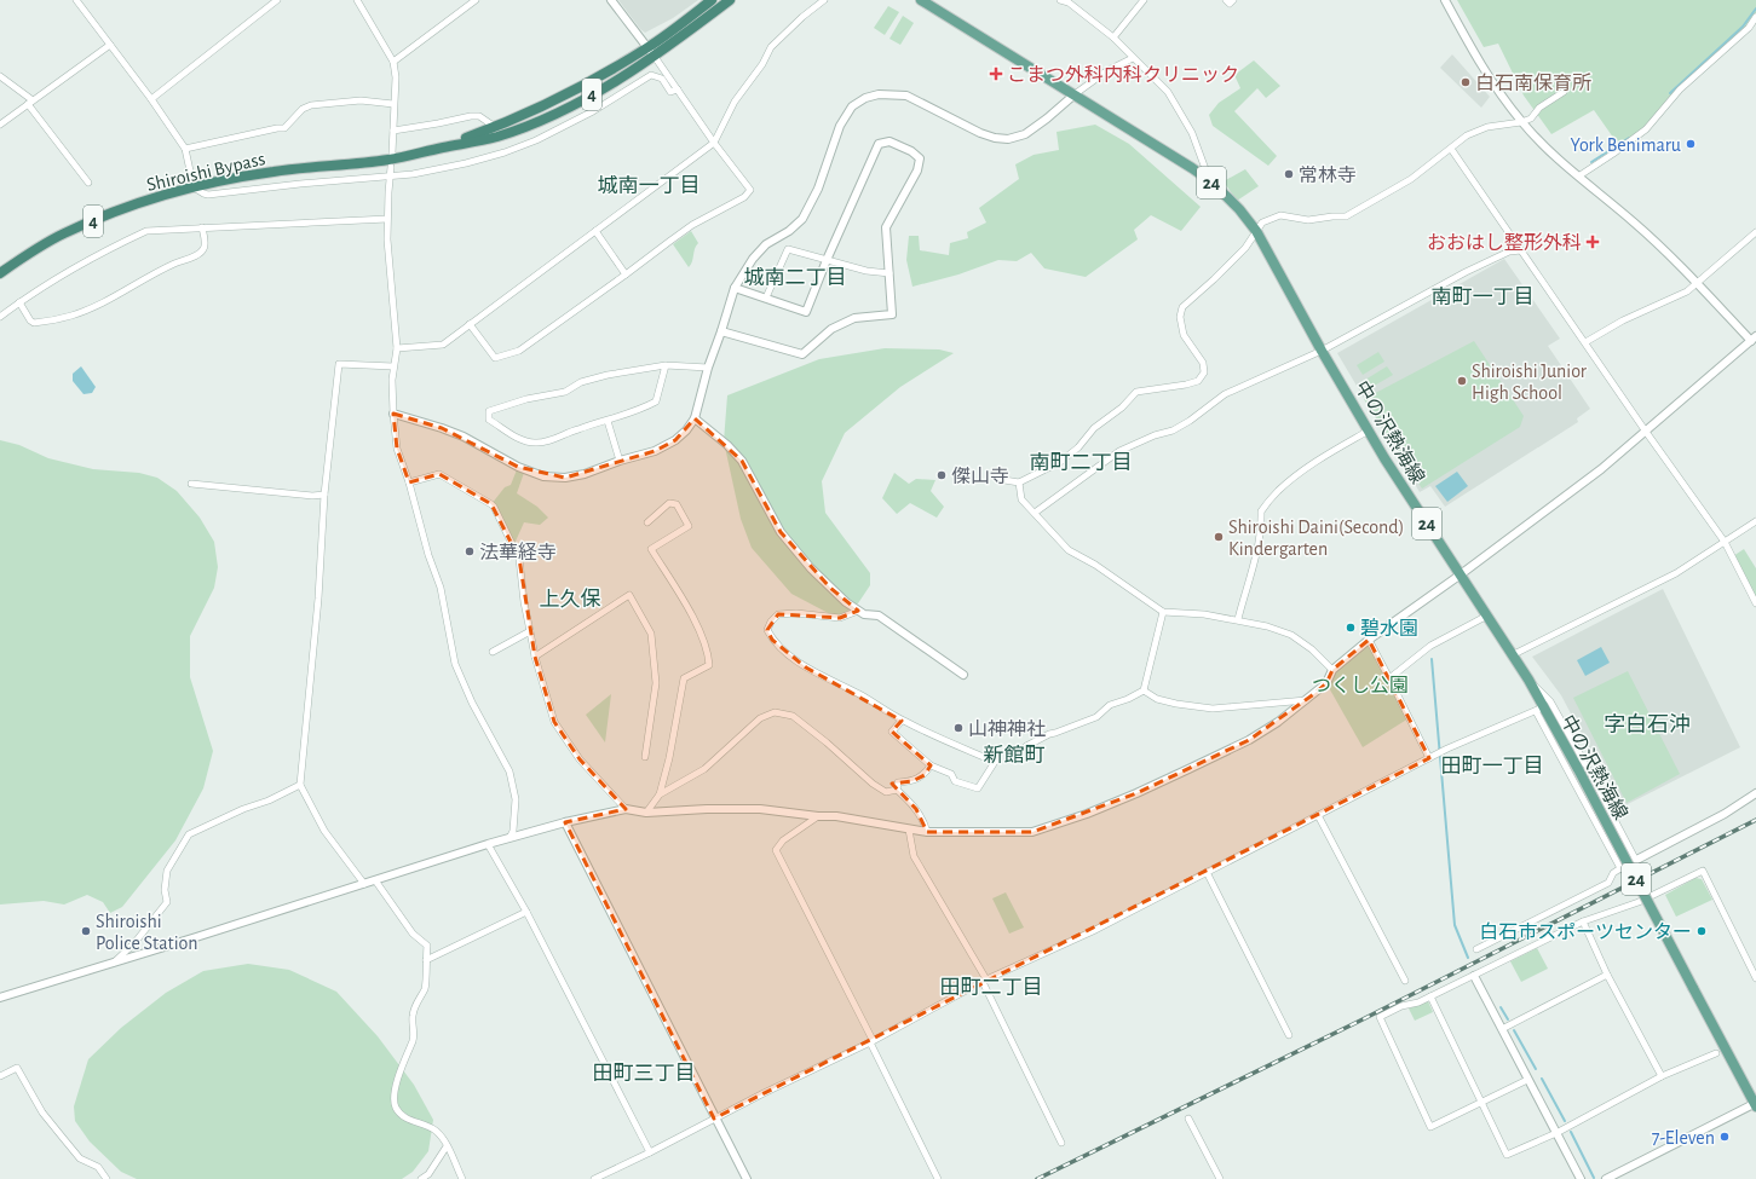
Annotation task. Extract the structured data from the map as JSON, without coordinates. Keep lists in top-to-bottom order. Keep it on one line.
{"streets":{"highway":["4","Shiroishi Bypass"],"main road":["24","中の沢熱海線"]},"districts":["城南一丁目","城南二丁目","南町一丁目","南町二丁目","上久保","字白石沖","新館町","田町一丁目","田町二丁目","田町三丁目"],"parks":["つくし公園"],"places":{"health":["こまつ外科内科クリニック","おおはし整形外科"],"other":["白石南保育所","York Benimaru","常林寺","Shiroishi Junior High School","傑山寺","Shiroishi Daini(Second) Kindergarten","法華経寺","碧水園","山神神社","Shiroishi Police Station","白石市スポーツセンター","7-Eleven"]}}
